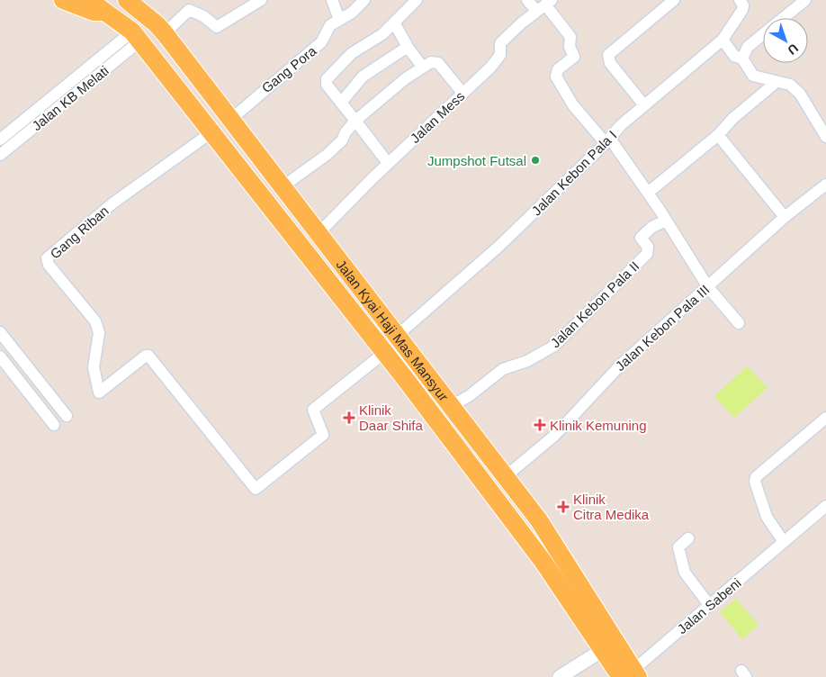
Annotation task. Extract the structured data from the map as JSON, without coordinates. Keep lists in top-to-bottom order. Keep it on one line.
{"streets":{"main road":["Jalan Kyai Haji Mas Mansyur"],"street":["Gang Pora","Jalan KB Melati","Jalan Mess","Jalan Kebon Pala I","Gang Riban","Jalan Kebon Pala II","Jalan Kebon Pala III","Jalan Sabeni"]},"crossings":[["Gang Pora","Jalan Kyai Haji Mas Mansyur"],["Jalan KB Melati","Jalan Kyai Haji Mas Mansyur"],["Jalan Mess","Jalan Kyai Haji Mas Mansyur"],["Jalan Kebon Pala I","Jalan Kyai Haji Mas Mansyur"],["Gang Riban","Jalan Kyai Haji Mas Mansyur"],["Jalan Kebon Pala II","Jalan Kyai Haji Mas Mansyur"],["Jalan Kebon Pala III","Jalan Kyai Haji Mas Mansyur"],["Jalan Kyai Haji Mas Mansyur","Jalan Sabeni"]],"places":{"other":["Jumpshot Futsal"],"health":["Klinik Daar Shifa","Klinik Kemuning","Klinik Citra Medika"]},"north":"bottom right"}
